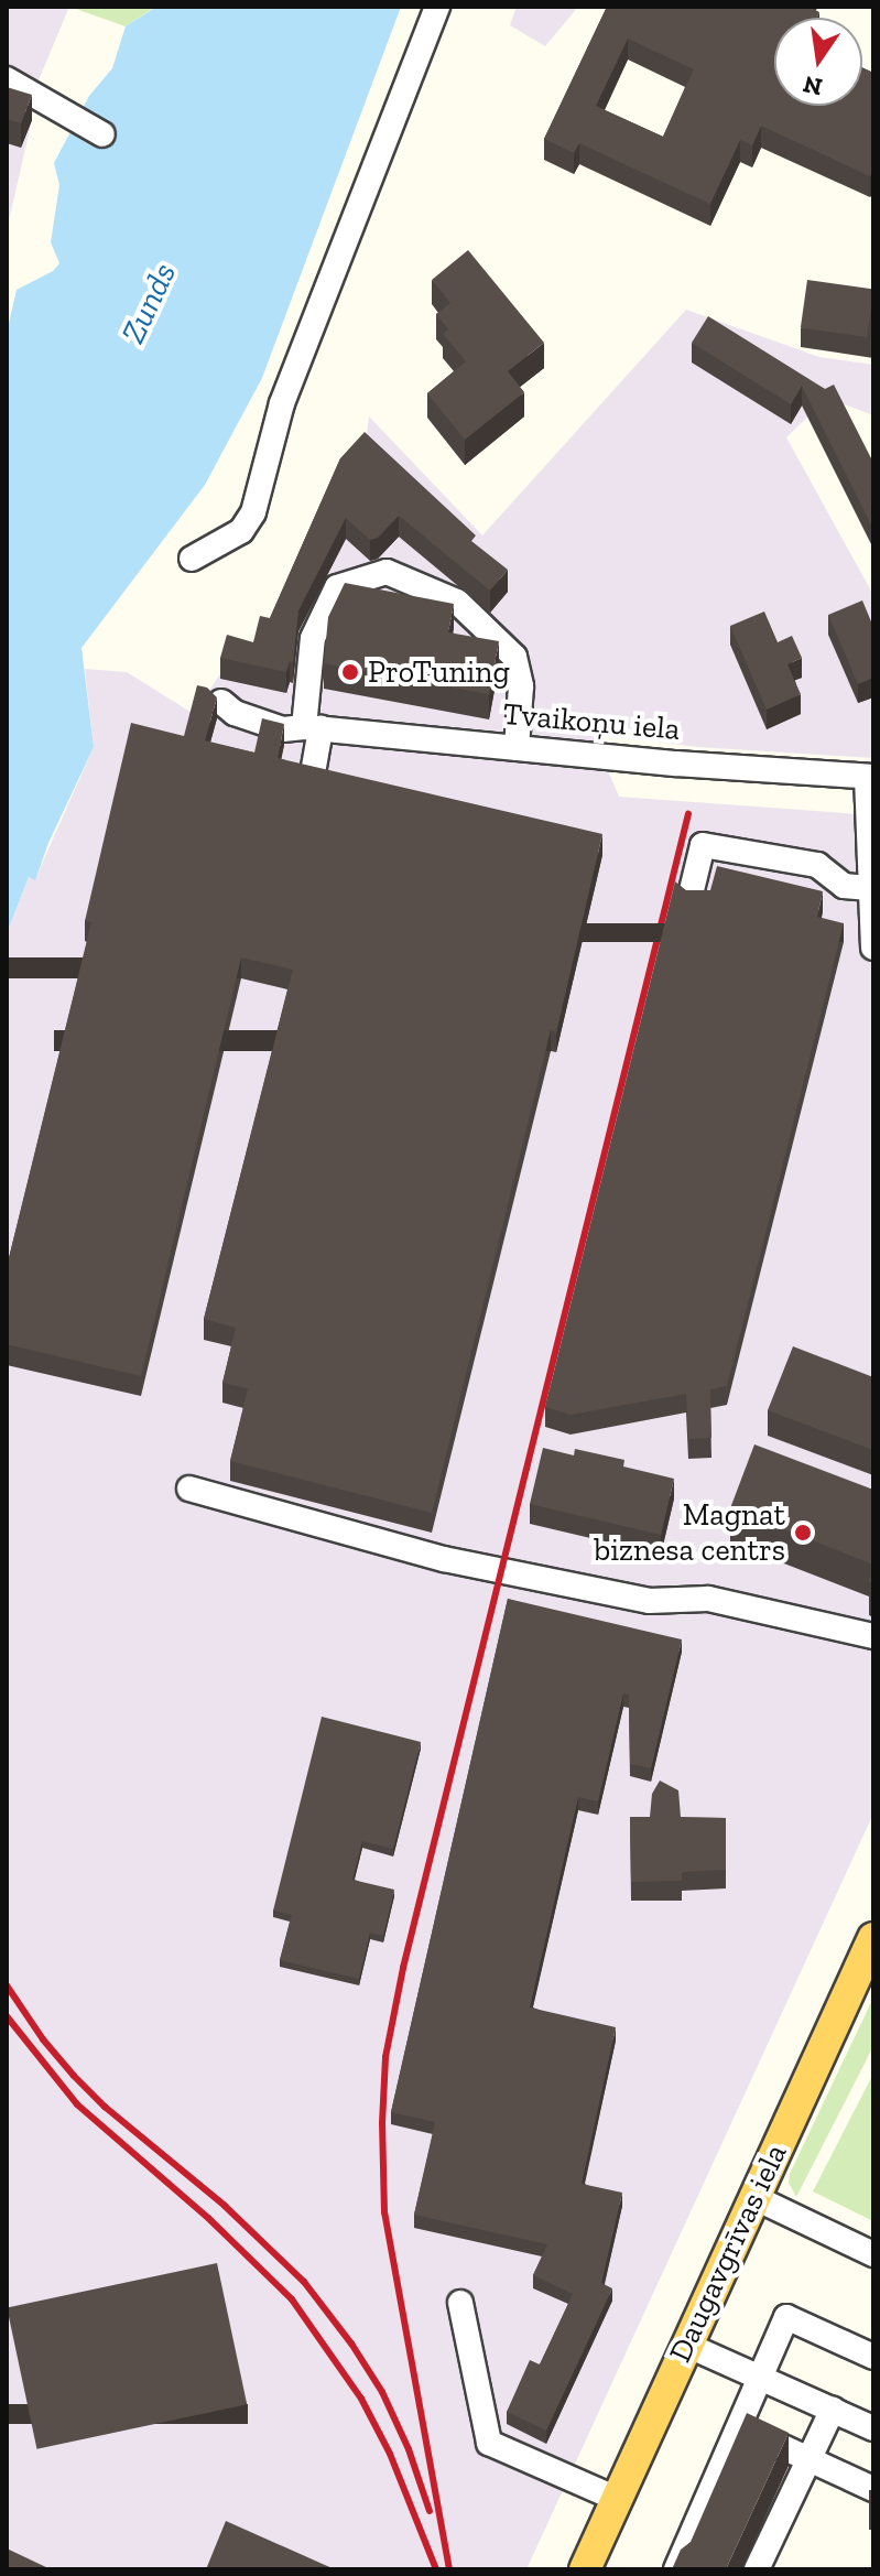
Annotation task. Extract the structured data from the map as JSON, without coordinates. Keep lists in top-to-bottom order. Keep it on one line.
{"streets":{"main road":["Daugavgrīvas iela"],"street":["Tvaikoņu iela"]},"water":["Zunds"],"places":["ProTuning","Magnat biznesa centrs"],"north":"bottom"}
